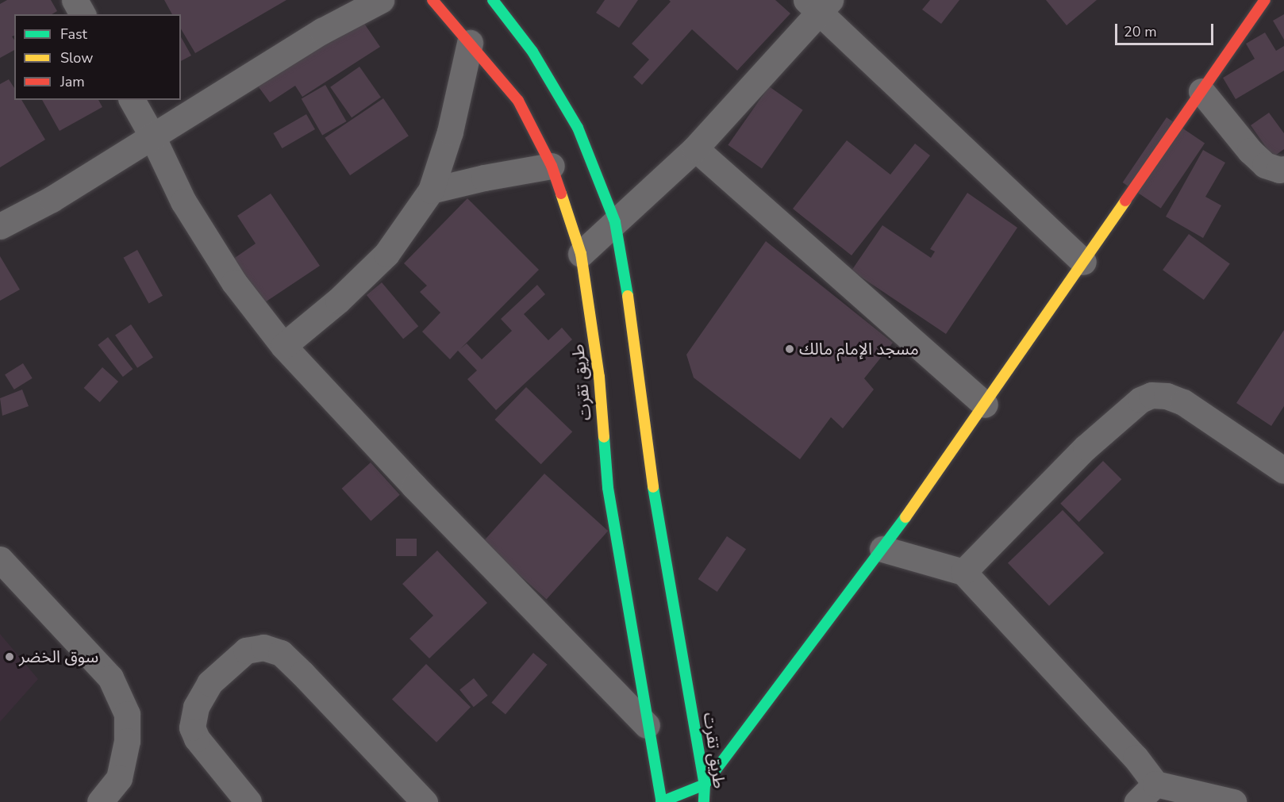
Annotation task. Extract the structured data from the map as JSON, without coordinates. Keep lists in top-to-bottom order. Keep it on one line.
{"streets":{"main road":["طريق تقرت"]},"places":["مسجد الإمام مالك","سوق الخضر"],"legend":["Fast","Slow","Jam"],"scale_bar":"20 m"}
